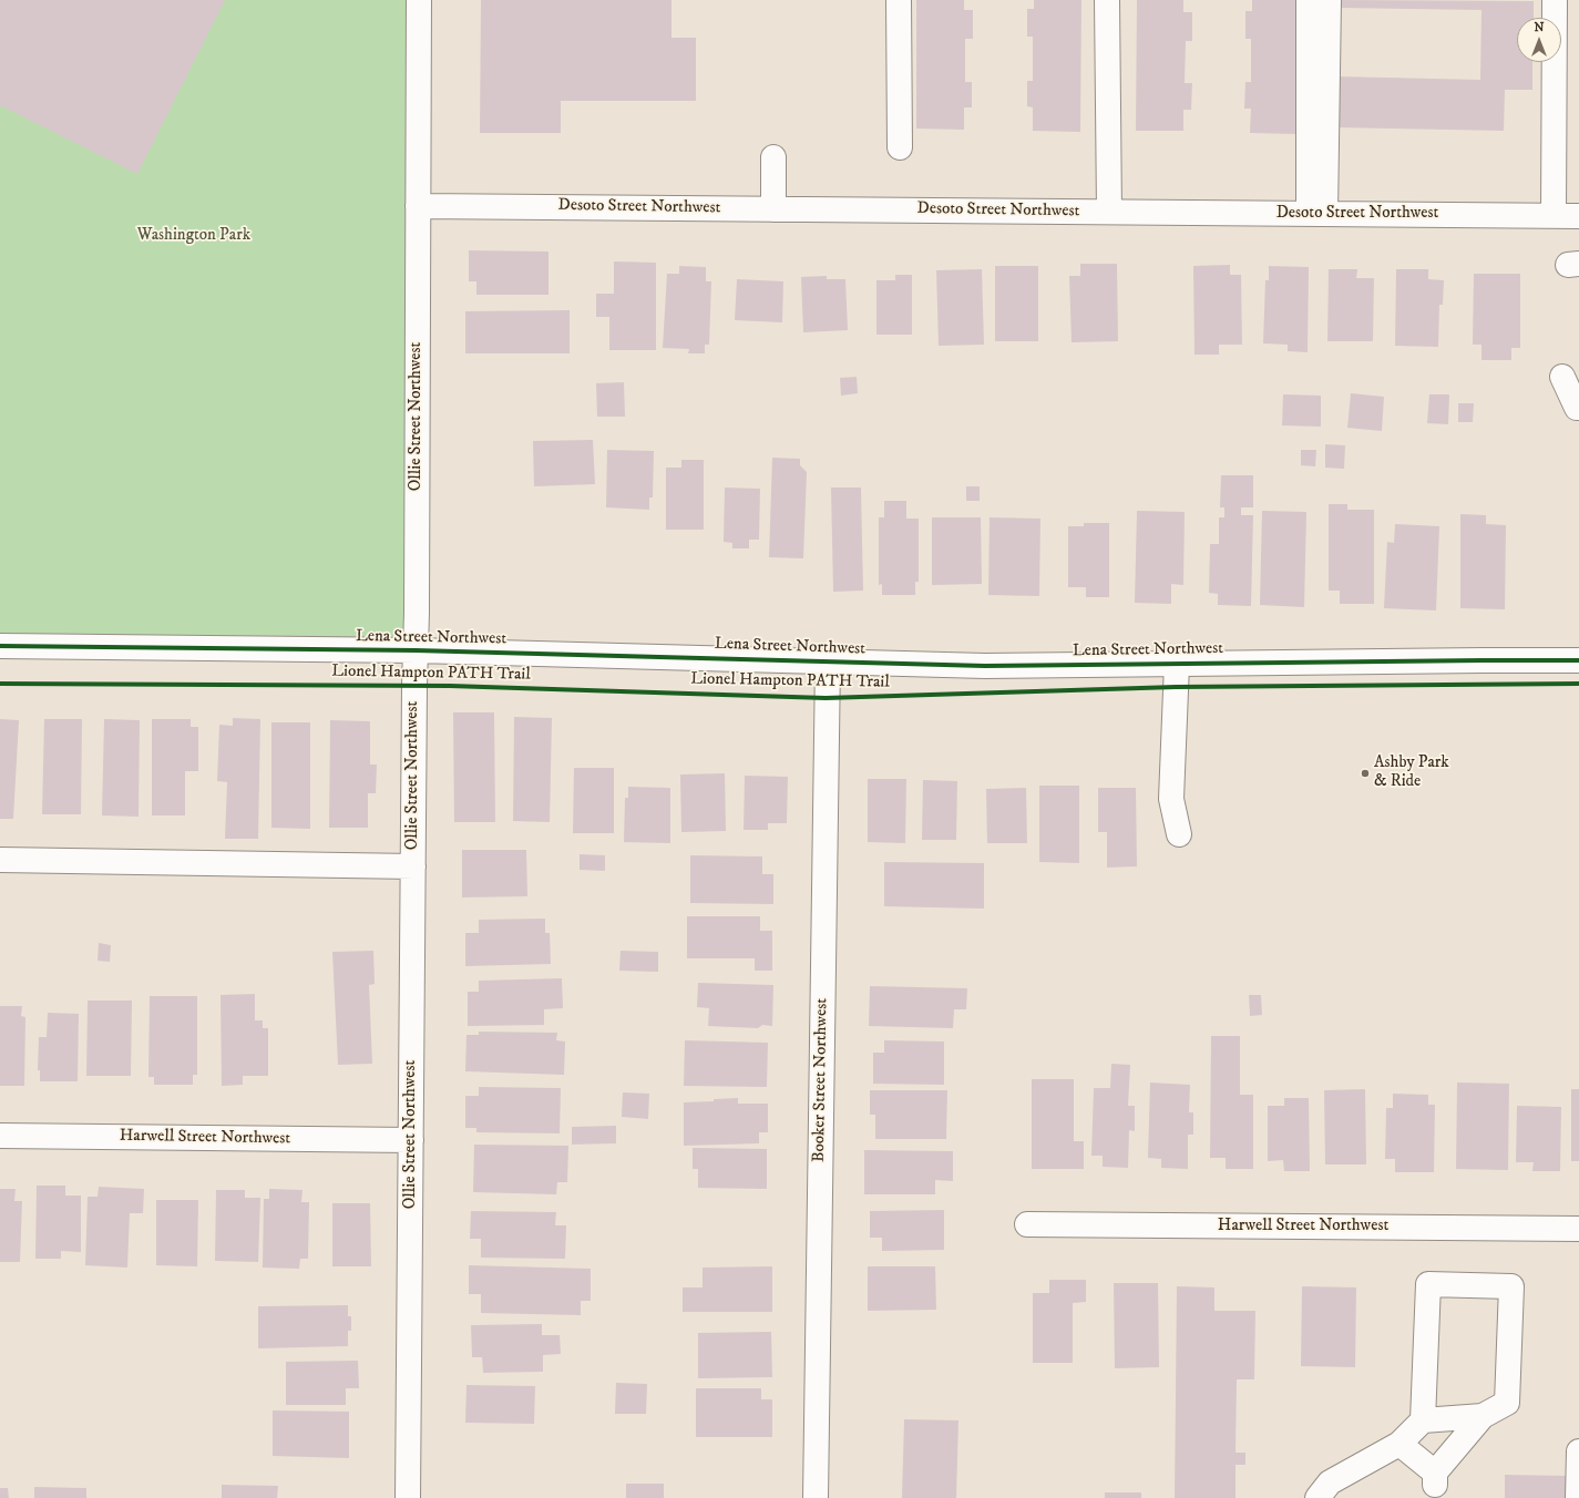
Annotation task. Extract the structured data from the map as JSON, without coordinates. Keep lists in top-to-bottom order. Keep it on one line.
{"streets":{"street":["Desoto Street Northwest","Ollie Street Northwest","Lena Street Northwest","Booker Street Northwest","Harwell Street Northwest"],"cycle path":["Lionel Hampton PATH Trail"]},"crossings":[["Desoto Street Northwest","Ollie Street Northwest"],["Ollie Street Northwest","Lena Street Northwest"],["Ollie Street Northwest","Harwell Street Northwest"],["Lena Street Northwest","Booker Street Northwest"]],"parks":["Washington Park"],"places":["Ashby Park & Ride"],"north":"top"}
